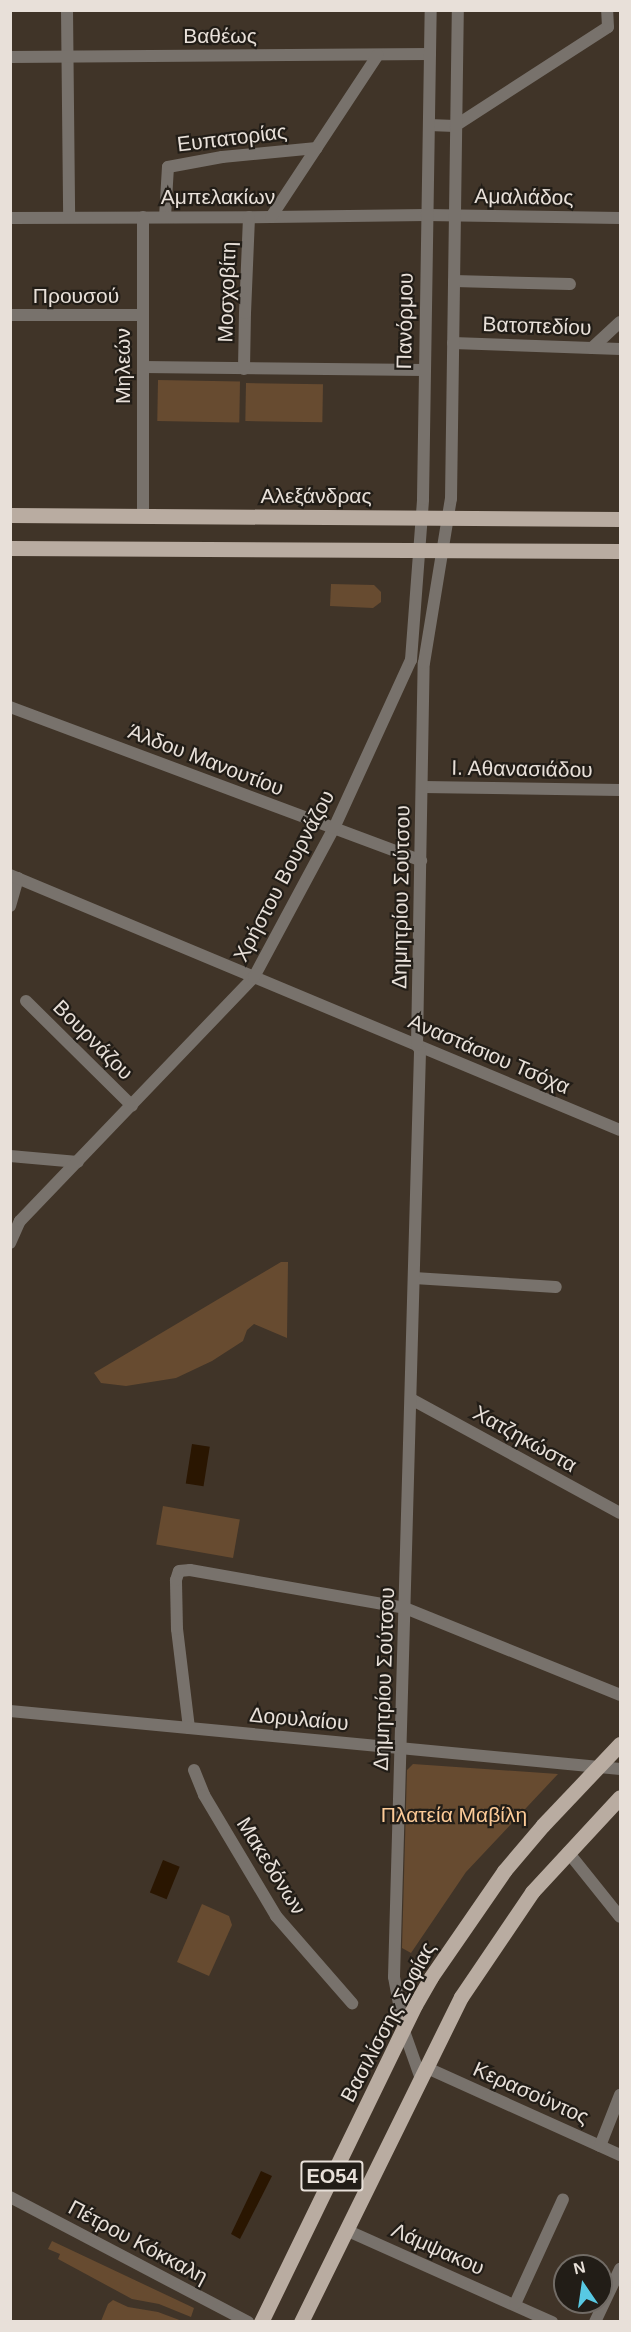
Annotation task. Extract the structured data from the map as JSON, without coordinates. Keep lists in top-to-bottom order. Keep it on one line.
{"streets":{"main road":["Αλεξάνδρας","Βασιλίσσης Σοφίας","ΕΟ54"],"street":["Βαθέως","Ευπατορίας","Αμπελακίων","Αμαλιάδος","Μοσχοβίτη","Προυσού","Πανόρμου","Βατοπεδίου","Μηλεών","Άλδου Μανουτίου","Ι. Αθανασιάδου","Χρήστου Βουρνάζου","Δημητρίου Σούτσου","Βουρνάζου","Αναστάσιου Τσόχα","Χατζηκώστα","Δορυλαίου","Μακεδόνων","Κερασούντος","Πέτρου Κόκκαλη","Λάμψακου"]},"crossings":[["Βαθέως","Ευπατορίας"],["Βαθέως","Πανόρμου"],["Ευπατορίας","Αμπελακίων"],["Αμπελακίων","Αμαλιάδος"],["Αμπελακίων","Μοσχοβίτη"],["Αμπελακίων","Πανόρμου"],["Αμπελακίων","Μηλεών"],["Αμαλιάδος","Πανόρμου"],["Προυσού","Μηλεών"],["Πανόρμου","Αλεξάνδρας"],["Πανόρμου","Χρήστου Βουρνάζου"],["Μηλεών","Αλεξάνδρας"],["Αλεξάνδρας","Χρήστου Βουρνάζου"],["Αλεξάνδρας","Δημητρίου Σούτσου"],["Άλδου Μανουτίου","Χρήστου Βουρνάζου"],["Άλδου Μανουτίου","Δημητρίου Σούτσου"],["Ι. Αθανασιάδου","Δημητρίου Σούτσου"],["Χρήστου Βουρνάζου","Βουρνάζου"],["Χρήστου Βουρνάζου","Αναστάσιου Τσόχα"],["Δημητρίου Σούτσου","Αναστάσιου Τσόχα"],["Δημητρίου Σούτσου","Χατζηκώστα"],["Δημητρίου Σούτσου","Δορυλαίου"],["Δημητρίου Σούτσου","Βασιλίσσης Σοφίας"],["Δημητρίου Σούτσου","Κερασούντος"],["Δημητρίου Σούτσου","ΕΟ54"],["Δορυλαίου","Βασιλίσσης Σοφίας"],["Κερασούντος","ΕΟ54"],["ΕΟ54","Λάμψακου"]],"parks":["Πλατεία Μαβίλη"],"north":"top"}
